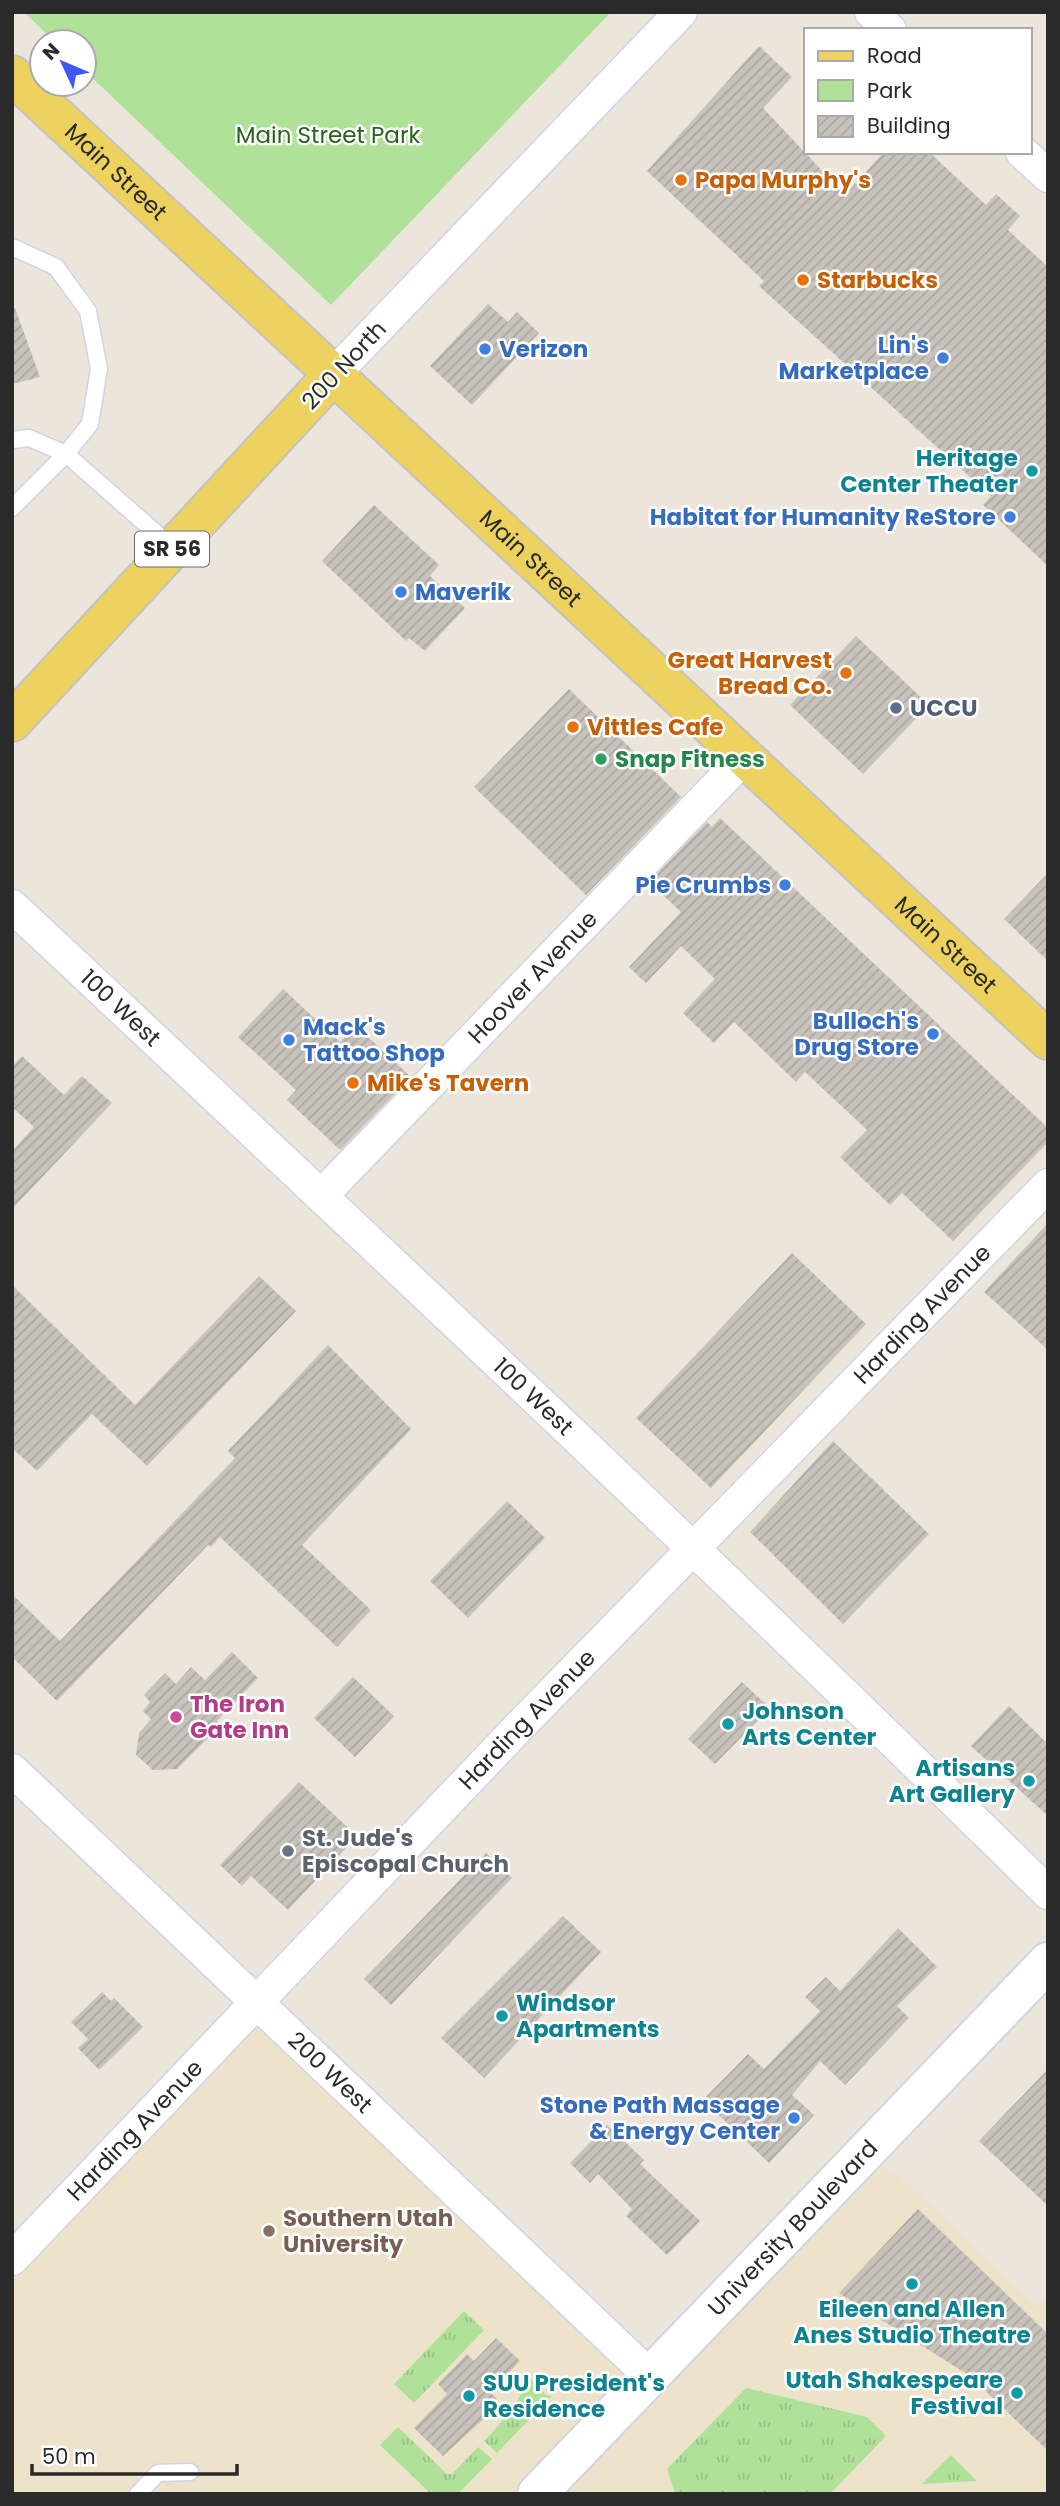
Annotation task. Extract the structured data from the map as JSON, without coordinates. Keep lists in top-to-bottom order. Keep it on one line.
{"streets":{"main road":["Main Street","200 North","SR 56","University Boulevard"],"street":["Hoover Avenue","100 West","Harding Avenue","200 West"]},"crossings":[["Main Street","200 North"],["Main Street","Hoover Avenue"],["Hoover Avenue","100 West"],["100 West","Harding Avenue"],["Harding Avenue","200 West"],["200 West","University Boulevard"]],"parks":["Main Street Park"],"places":["Papa Murphy's","Starbucks","Verizon","Lin's Marketplace","Heritage Center Theater","Habitat for Humanity ReStore","Maverik","Great Harvest Bread Co.","UCCU","Vittles Cafe","Snap Fitness","Pie Crumbs","Bulloch's Drug Store","Mack's Tattoo Shop","Mike's Tavern","The Iron Gate Inn","Johnson Arts Center","Artisans Art Gallery","St. Jude's Episcopal Church","Windsor Apartments","Stone Path Massage & Energy Center","Southern Utah University","Eileen and Allen Anes Studio Theatre","Utah Shakespeare Festival","SUU President's Residence"],"legend":["Road","Park","Building"],"scale_bar":"50 m","north":"top left"}
